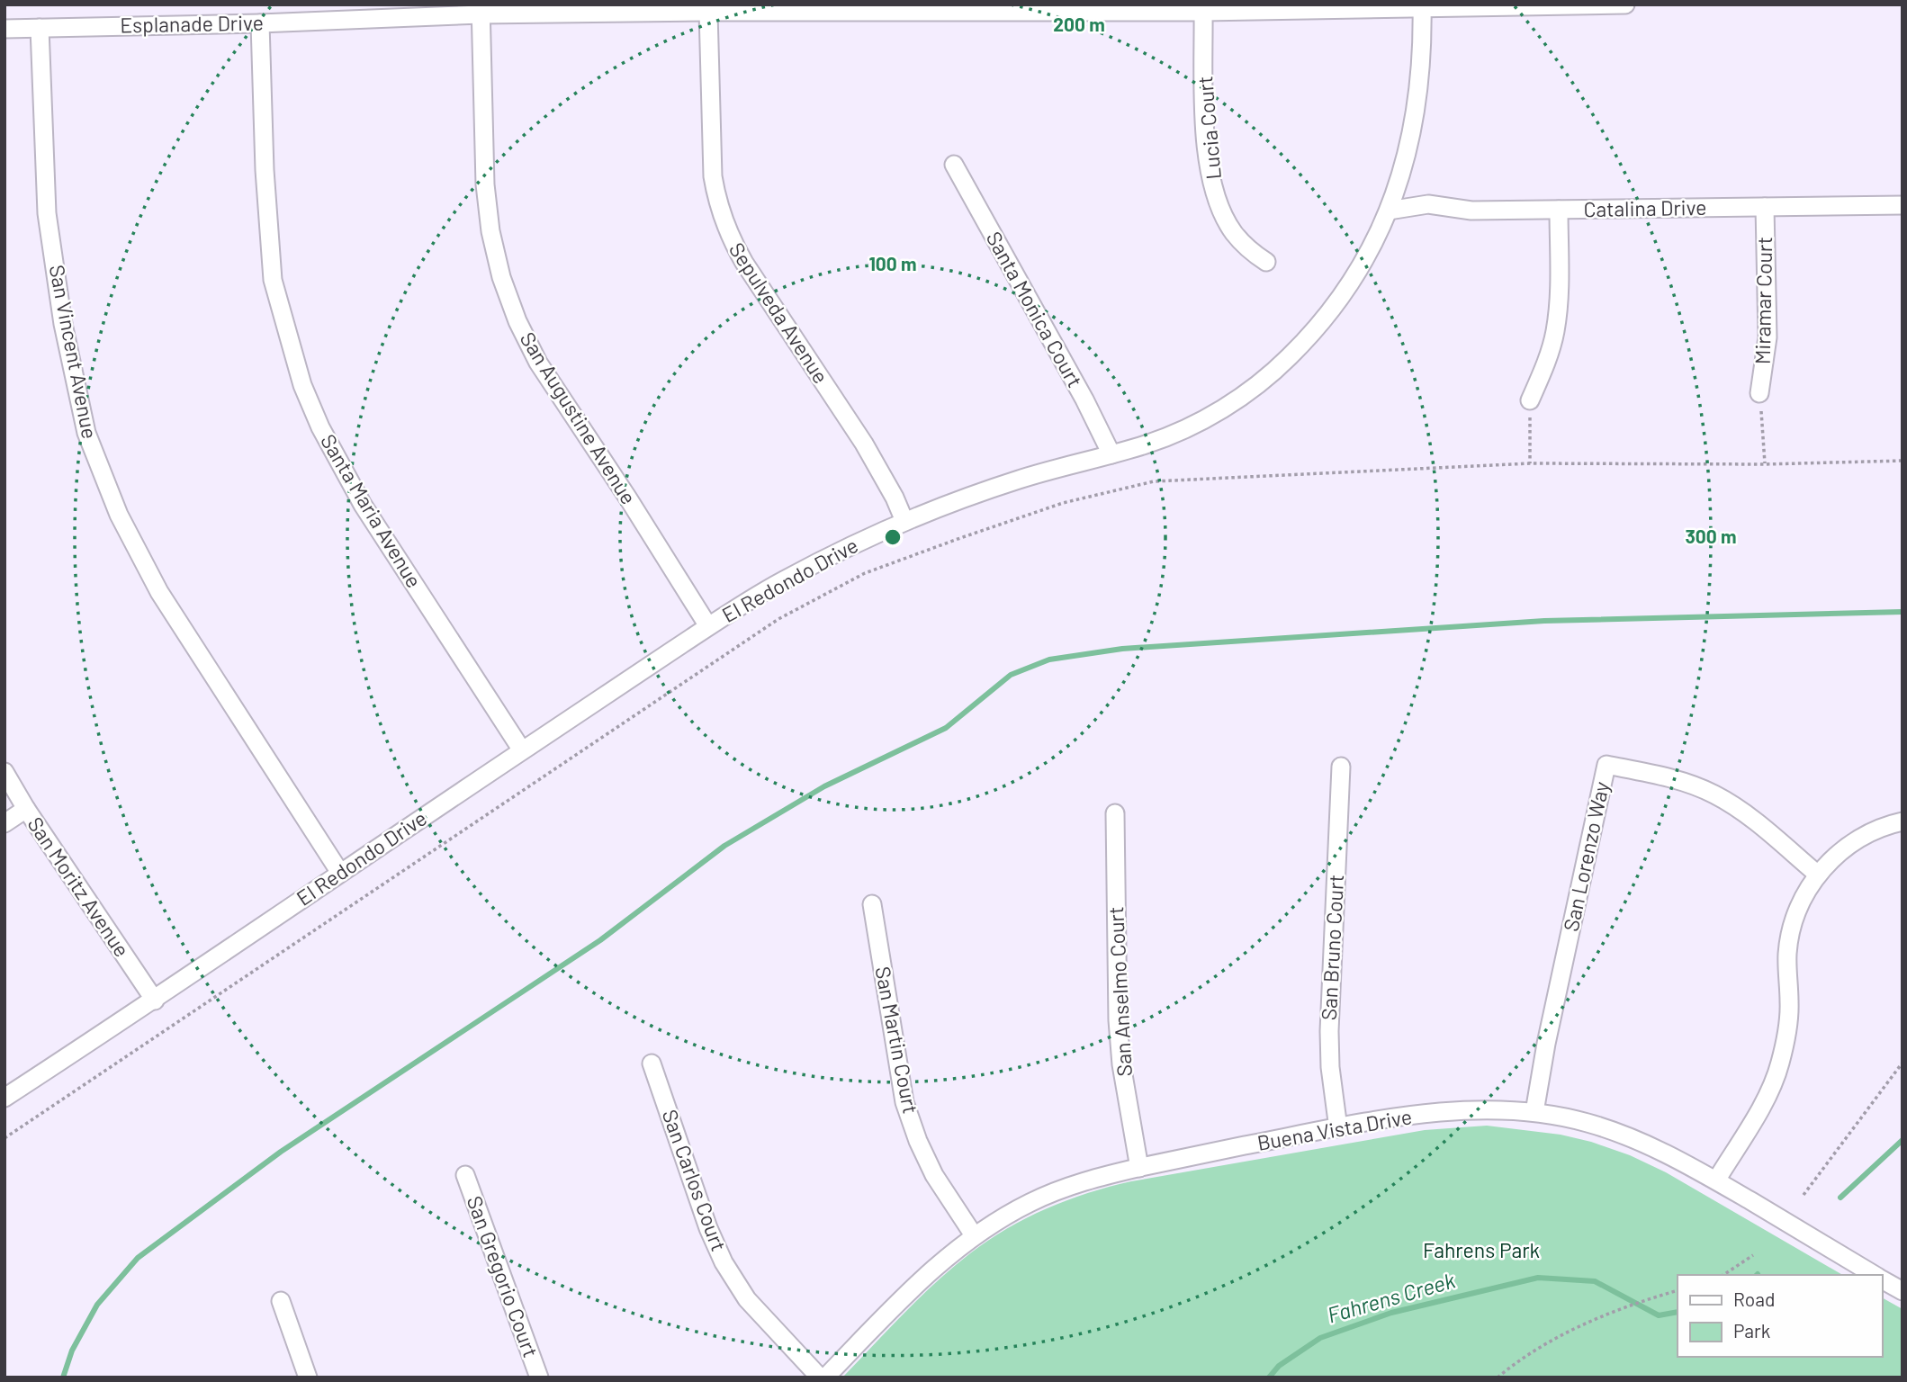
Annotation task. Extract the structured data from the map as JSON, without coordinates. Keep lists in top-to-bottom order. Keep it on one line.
{"streets":{"street":["Esplanade Drive","Lucia Court","Catalina Drive","Miramar Court","Santa Monica Court","Sepulveda Avenue","San Vincent Avenue","San Augustine Avenue","Santa Maria Avenue","El Redondo Drive","San Lorenzo Way","San Moritz Avenue","San Bruno Court","San Anselmo Court","San Martin Court","Buena Vista Drive","San Carlos Court","San Gregorio Court"]},"crossings":[["Esplanade Drive","Lucia Court"],["Esplanade Drive","Sepulveda Avenue"],["Esplanade Drive","San Vincent Avenue"],["Esplanade Drive","San Augustine Avenue"],["Esplanade Drive","Santa Maria Avenue"],["Esplanade Drive","El Redondo Drive"],["Catalina Drive","Miramar Court"],["Catalina Drive","El Redondo Drive"],["Santa Monica Court","El Redondo Drive"],["Sepulveda Avenue","El Redondo Drive"],["San Vincent Avenue","El Redondo Drive"],["San Augustine Avenue","El Redondo Drive"],["Santa Maria Avenue","El Redondo Drive"],["El Redondo Drive","San Moritz Avenue"],["San Lorenzo Way","Buena Vista Drive"],["San Bruno Court","Buena Vista Drive"],["San Anselmo Court","Buena Vista Drive"],["San Martin Court","Buena Vista Drive"]],"water":["Fahrens Creek"],"parks":["Fahrens Park"],"legend":["Road","Park"],"rings":["200 m","100 m","300 m"]}
